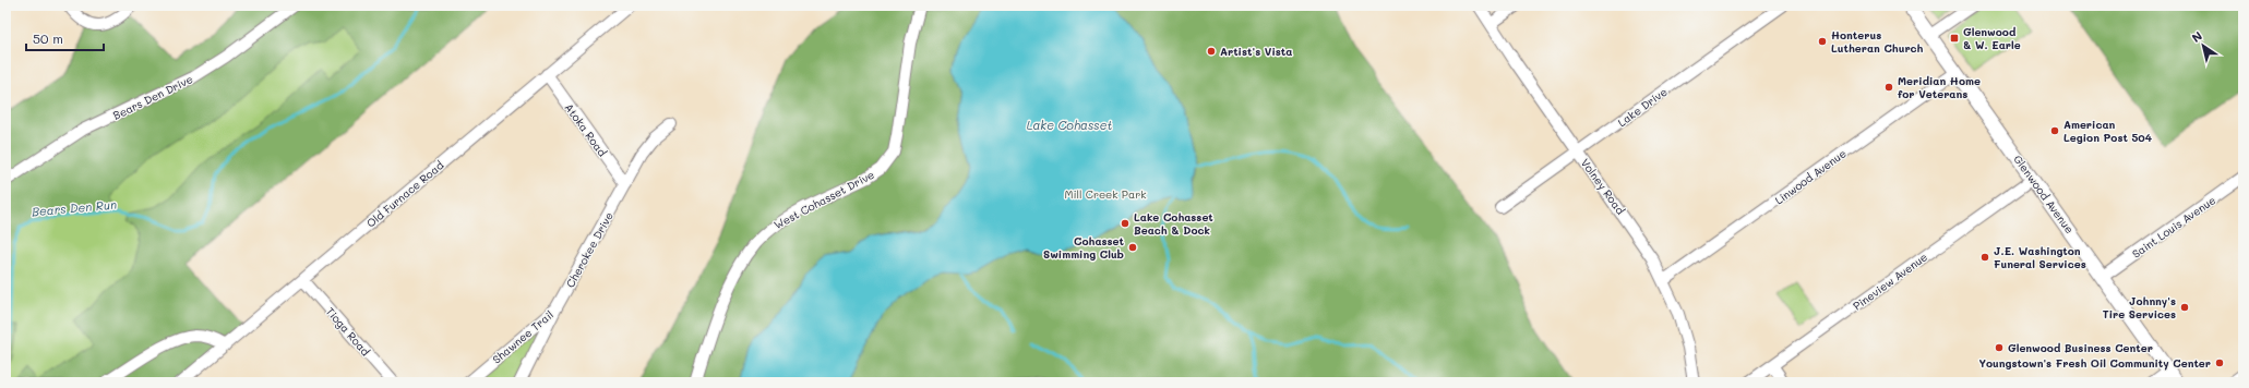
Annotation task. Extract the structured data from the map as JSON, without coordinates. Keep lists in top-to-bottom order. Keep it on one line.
{"streets":{"main road":["Glenwood Avenue"],"street":["Bears Den Drive","Lake Drive","Atoka Road","Linwood Avenue","Volney Road","Old Furnace Road","West Cohasset Drive","Saint Louis Avenue","Cherokee Drive","Pineview Avenue","Tioga Road","Shawnee Trail"]},"crossings":[["Lake Drive","Volney Road"],["Atoka Road","Old Furnace Road"],["Atoka Road","Cherokee Drive"],["Linwood Avenue","Volney Road"],["Linwood Avenue","Glenwood Avenue"],["Old Furnace Road","Tioga Road"],["Glenwood Avenue","Saint Louis Avenue"],["Glenwood Avenue","Pineview Avenue"],["Cherokee Drive","Shawnee Trail"]],"water":["Lake Cohasset","Bears Den Run"],"parks":["Mill Creek Park"],"places":{"transit":["Glenwood & W. Earle"],"other":["Honterus Lutheran Church","Artist's Vista","Meridian Home for Veterans","American Legion Post 504","Lake Cohasset Beach & Dock","Cohasset Swimming Club","J.E. Washington Funeral Services","Johnny's Tire Services","Glenwood Business Center","Youngstown's Fresh Oil Community Center"]},"scale_bar":"50 m","north":"top left"}
